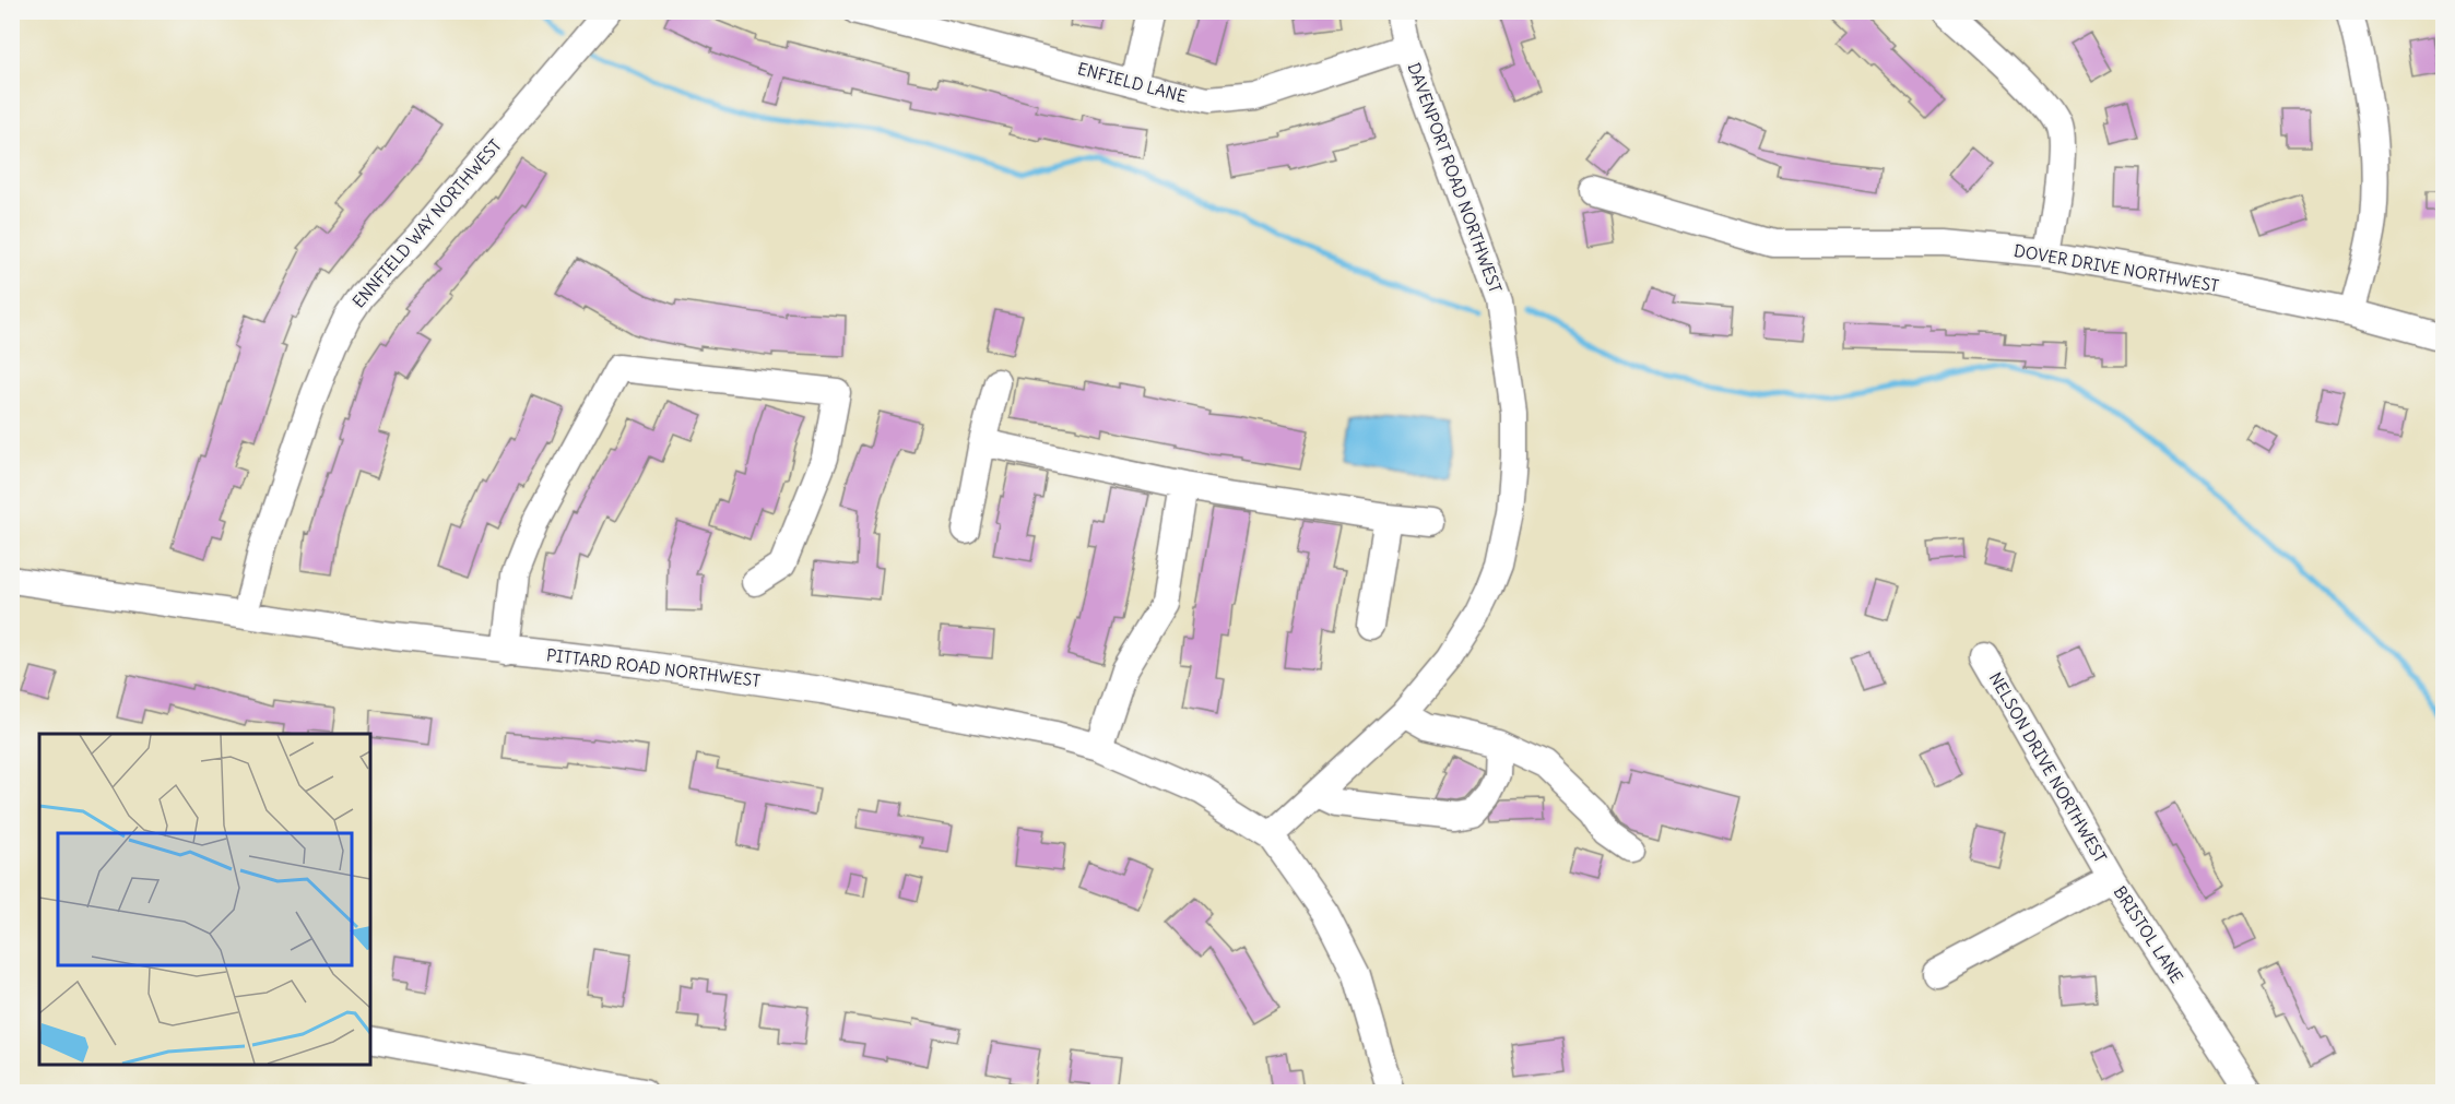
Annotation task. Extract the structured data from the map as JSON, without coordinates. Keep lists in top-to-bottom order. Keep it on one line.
{"streets":{"street":["ENFIELD LANE","DAVENPORT ROAD NORTHWEST","ENNFIELD WAY NORTHWEST","DOVER DRIVE NORTHWEST","PITTARD ROAD NORTHWEST","NELSON DRIVE NORTHWEST","BRISTOL LANE"]},"crossings":[["ENFIELD LANE","DAVENPORT ROAD NORTHWEST"],["DAVENPORT ROAD NORTHWEST","PITTARD ROAD NORTHWEST"],["ENNFIELD WAY NORTHWEST","PITTARD ROAD NORTHWEST"],["NELSON DRIVE NORTHWEST","BRISTOL LANE"]]}
